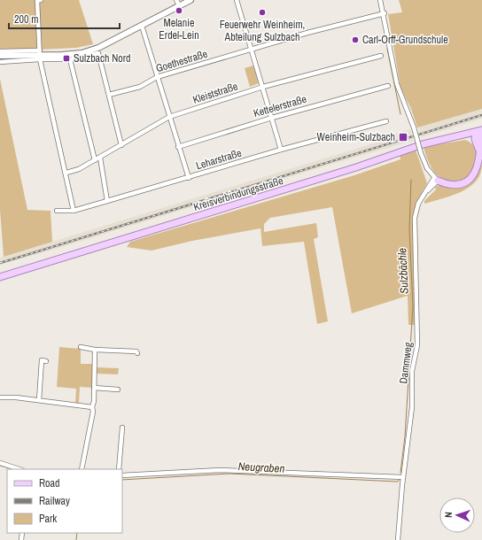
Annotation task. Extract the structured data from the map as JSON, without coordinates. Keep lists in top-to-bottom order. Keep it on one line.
{"streets":{"main road":["Kreisverbindungsstraße"],"street":["Goethestraße","Kleiststraße","Kettelerstraße","Leharstraße","Dammweg"]},"water":["Sulzbächle","Neugraben"],"places":{"other":["Melanie Erdel-Lein","Feuerwehr Weinheim, Abteilung Sulzbach","Carl-Orff-Grundschule"],"transit":["Sulzbach Nord","Weinheim-Sulzbach"]},"legend":["Road","Railway","Park"],"scale_bar":"200 m","north":"left"}
